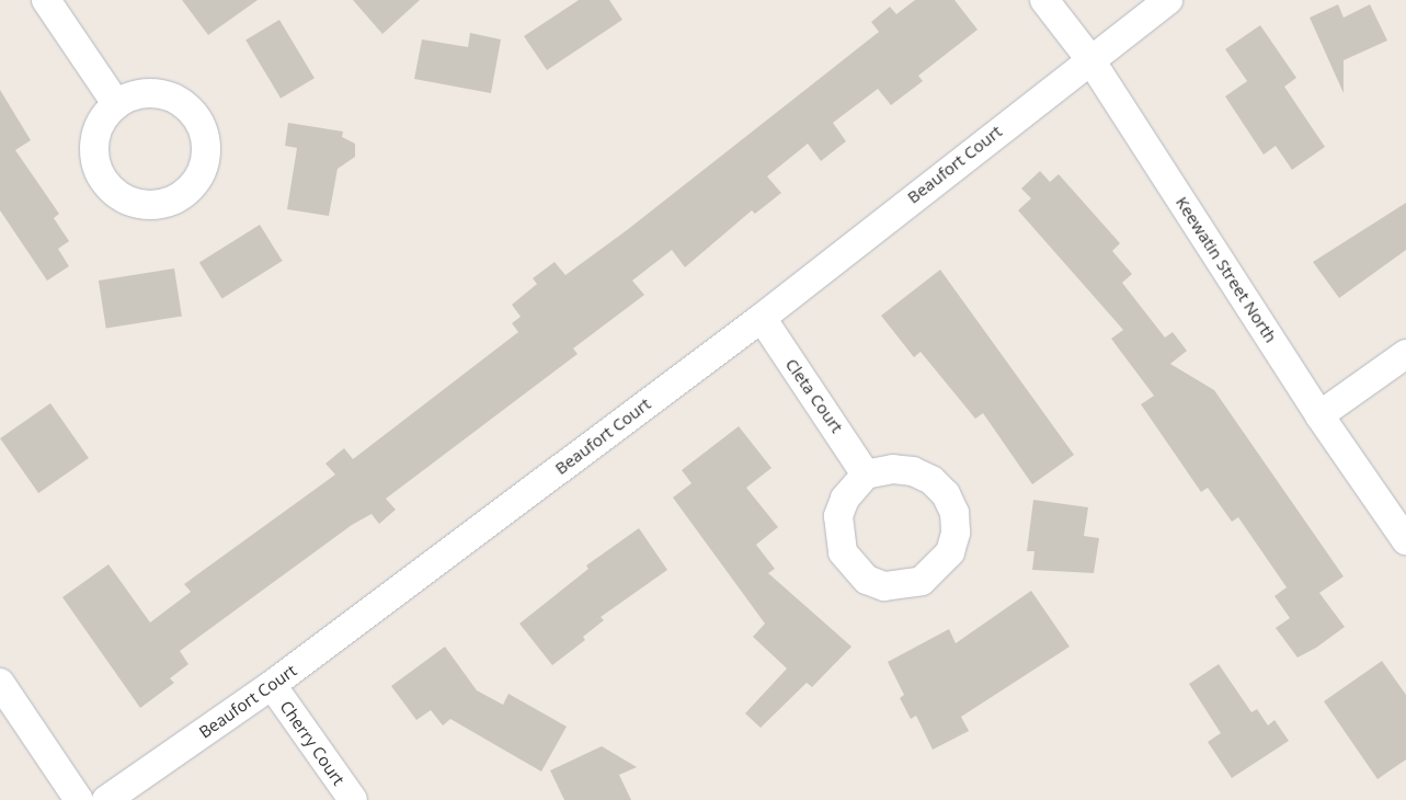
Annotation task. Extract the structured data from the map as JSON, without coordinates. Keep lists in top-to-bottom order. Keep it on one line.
{"streets":{"street":["Beaufort Court","Keewatin Street North","Cleta Court","Cherry Court"]},"crossings":[["Beaufort Court","Keewatin Street North"],["Beaufort Court","Cleta Court"],["Beaufort Court","Cherry Court"]]}
